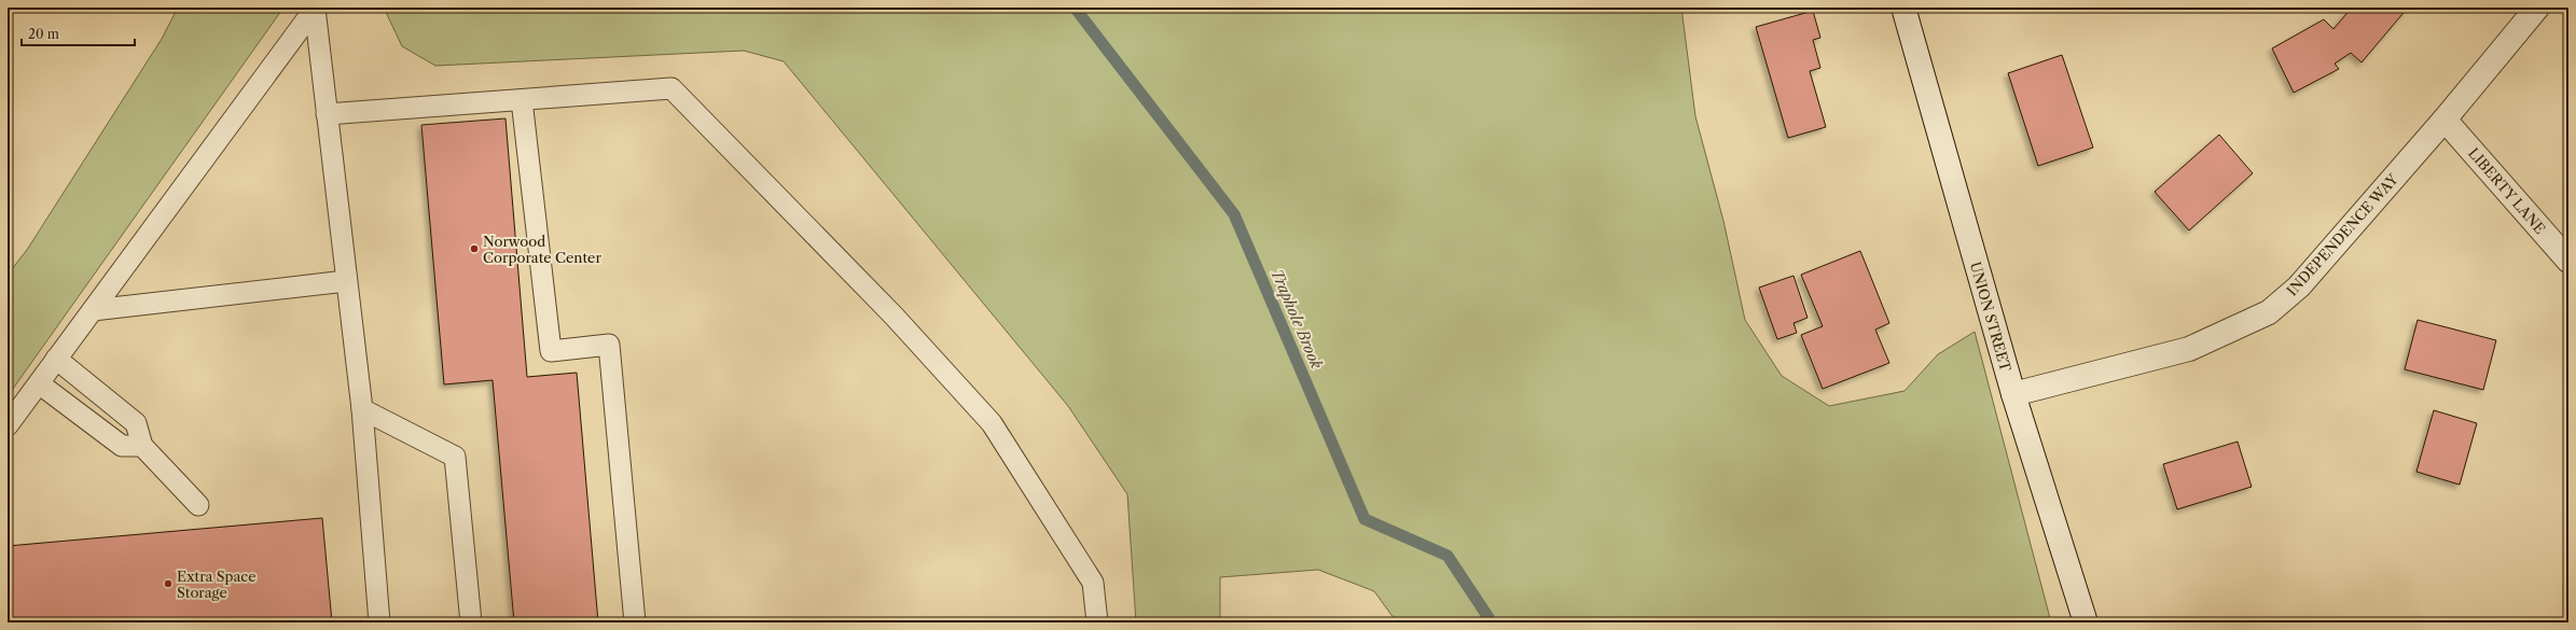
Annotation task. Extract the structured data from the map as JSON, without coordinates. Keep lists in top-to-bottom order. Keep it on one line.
{"streets":{"street":["LIBERTY LANE","INDEPENDENCE WAY","UNION STREET"]},"crossings":[["LIBERTY LANE","INDEPENDENCE WAY"],["INDEPENDENCE WAY","UNION STREET"]],"water":["Traphole Brook"],"places":["Norwood Corporate Center","Extra Space Storage"],"scale_bar":"20 m"}
